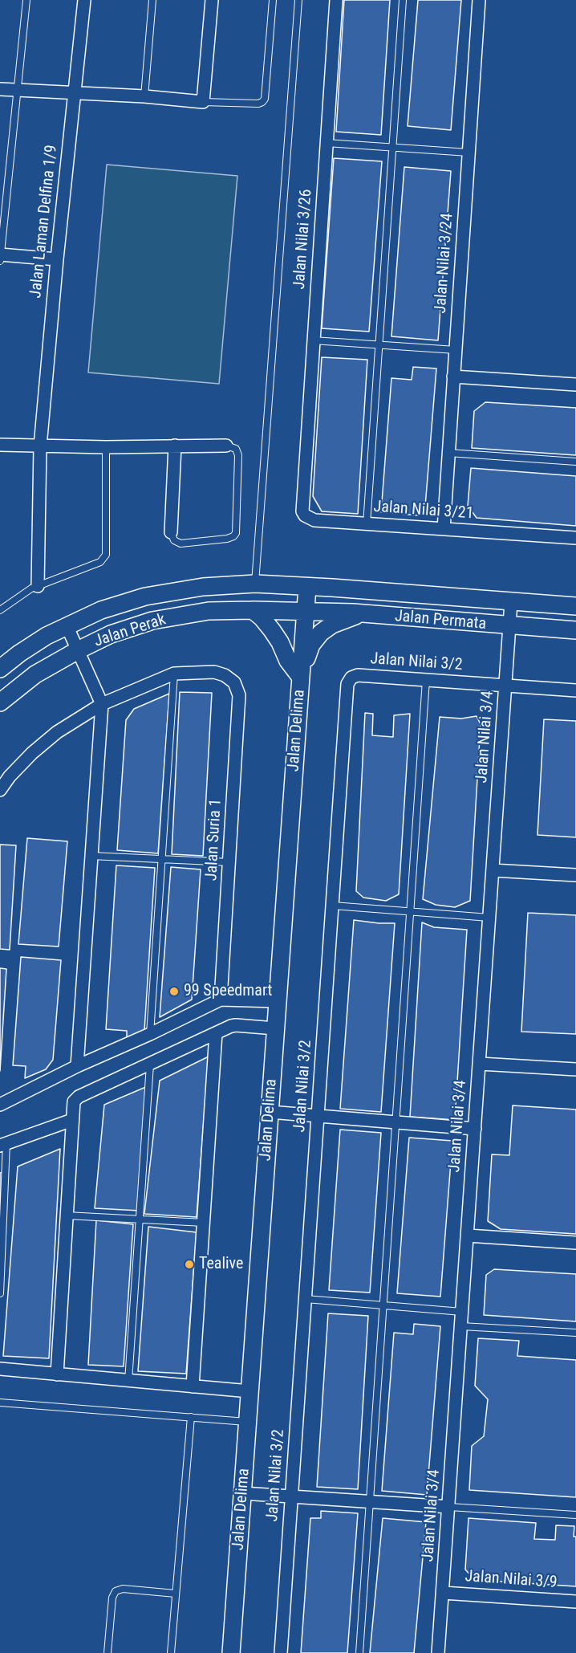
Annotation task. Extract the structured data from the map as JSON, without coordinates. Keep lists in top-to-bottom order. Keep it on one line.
{"streets":{"main road":["Jalan Permata","Jalan Perak","Jalan Delima"],"street":["Jalan Laman Delfina 1/9","Jalan Nilai 3/26","Jalan Nilai 3/24","Jalan Nilai 3/21","Jalan Nilai 3/2","Jalan Nilai 3/4","Jalan Suria 1","Jalan Nilai 3/9"]},"crossings":[["Jalan Nilai 3/26","Jalan Nilai 3/21"],["Jalan Nilai 3/24","Jalan Nilai 3/21"],["Jalan Permata","Jalan Perak"],["Jalan Permata","Jalan Delima"],["Jalan Permata","Jalan Nilai 3/4"],["Jalan Perak","Jalan Delima"],["Jalan Nilai 3/2","Jalan Nilai 3/4"],["Jalan Nilai 3/4","Jalan Nilai 3/9"]],"places":["99 Speedmart","Tealive"]}
